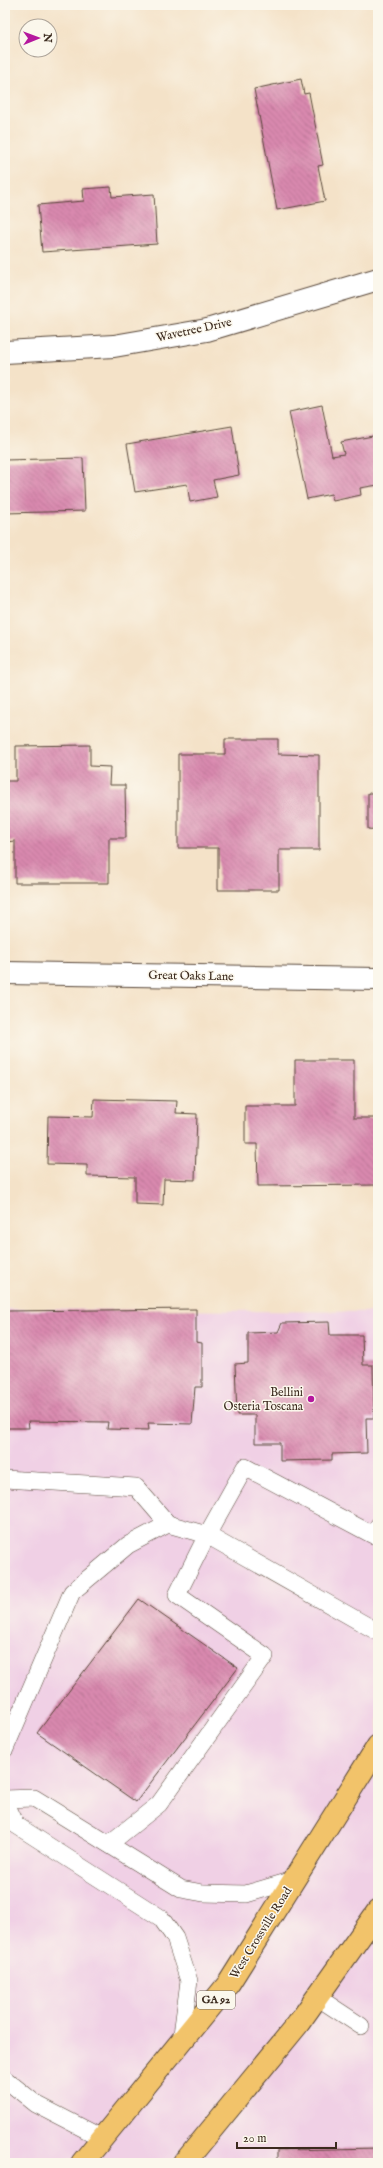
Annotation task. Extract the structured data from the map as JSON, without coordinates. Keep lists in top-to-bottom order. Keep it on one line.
{"streets":{"main road":["West Crossville Road","GA 92"],"street":["Wavetree Drive","Great Oaks Lane"]},"places":["Bellini Osteria Toscana"],"scale_bar":"20 m","north":"right"}
